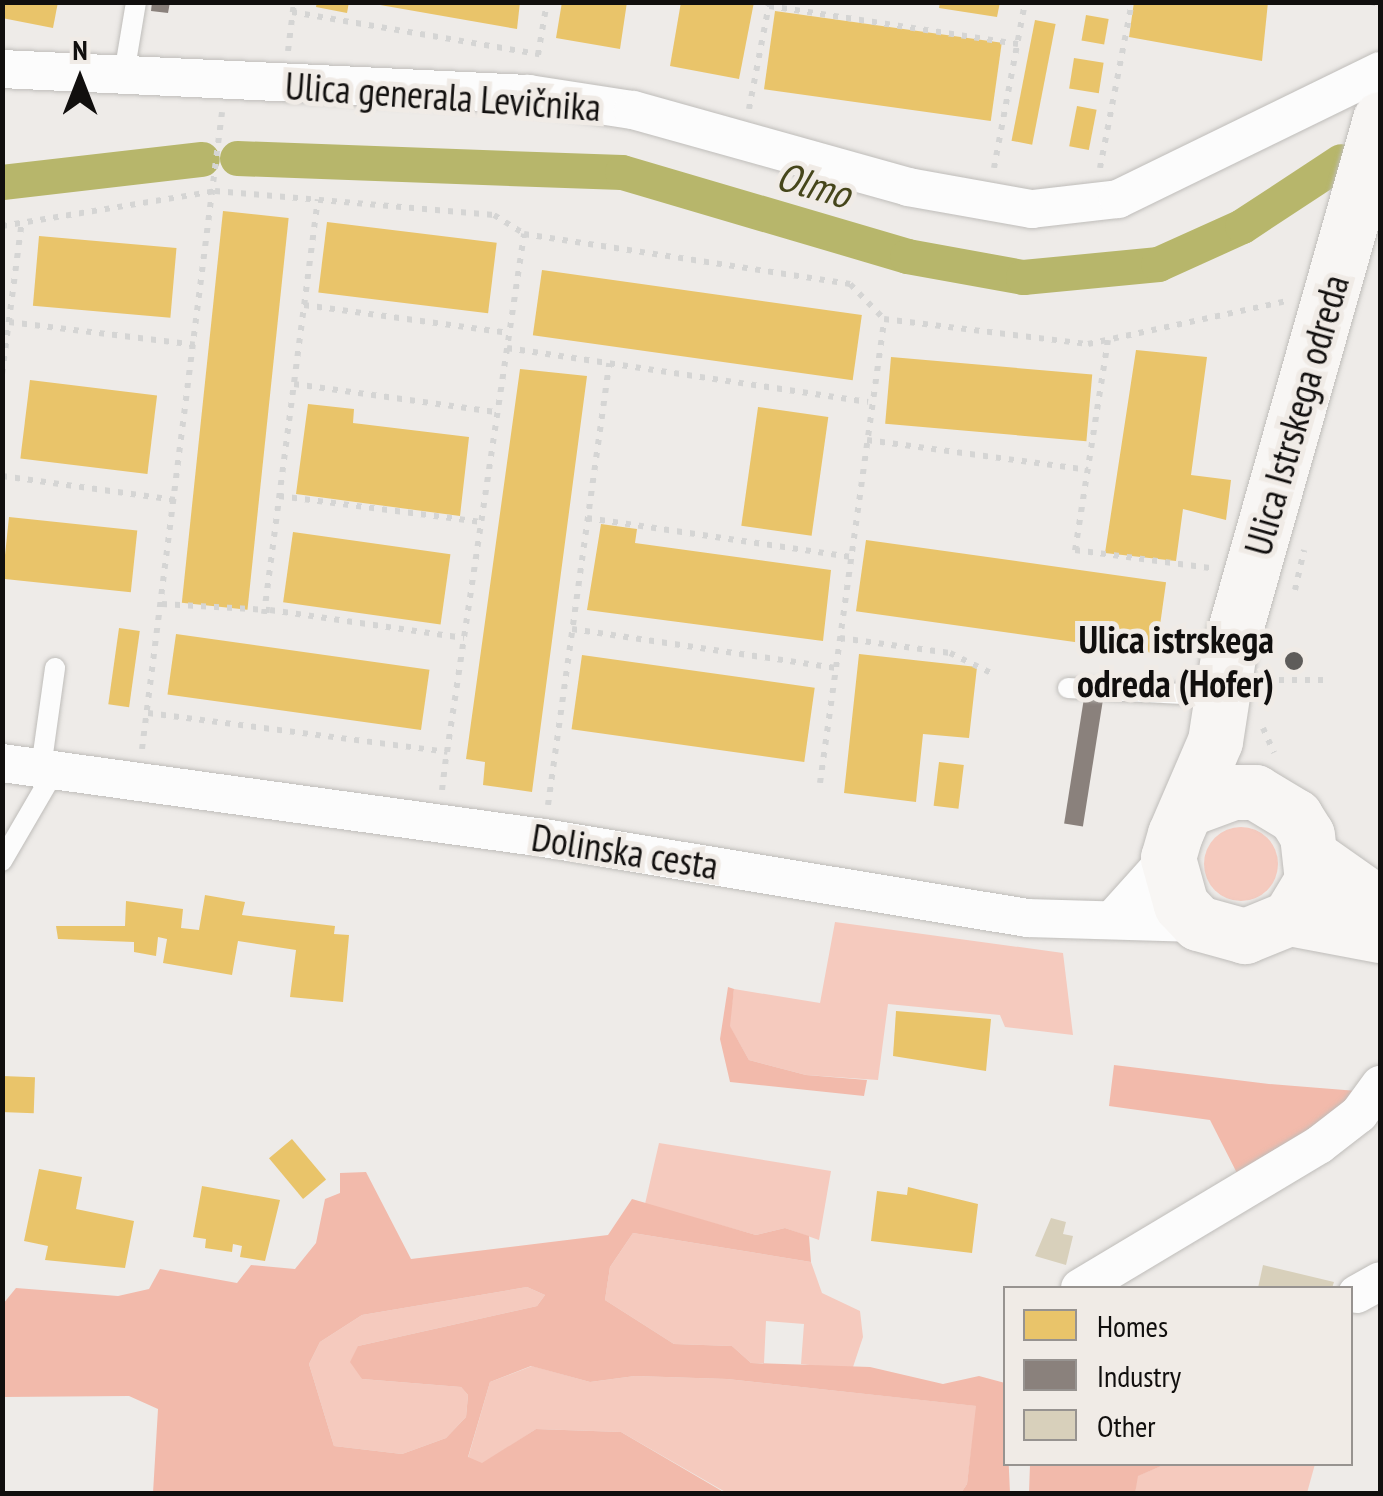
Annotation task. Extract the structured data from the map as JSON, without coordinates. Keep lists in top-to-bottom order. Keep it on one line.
{"streets":{"street":["Ulica generala Levičnika","Ulica Istrskega odreda","Dolinska cesta"]},"water":["Olmo"],"places":["Ulica istrskega odreda (Hofer)"],"legend":["Homes","Industry","Other"],"north":"top"}
